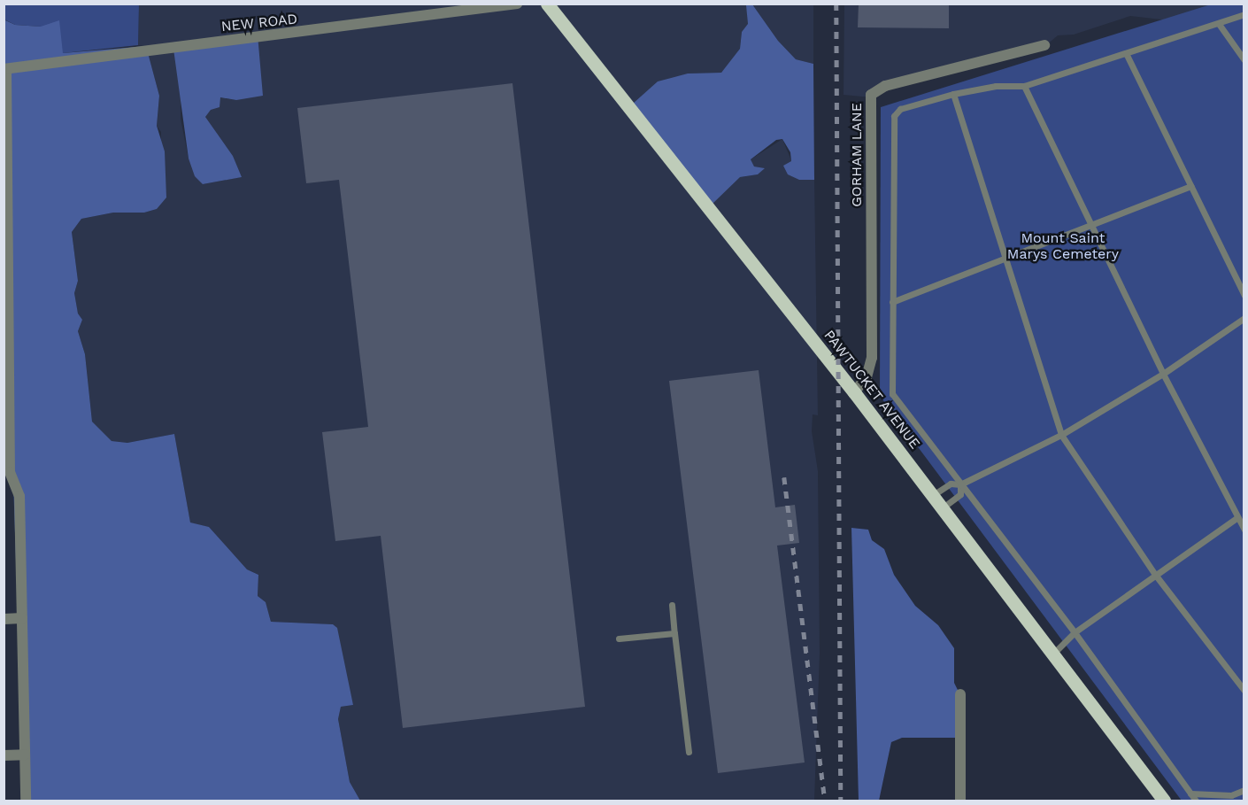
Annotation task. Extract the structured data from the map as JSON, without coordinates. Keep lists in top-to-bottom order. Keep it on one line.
{"streets":{"main road":["PAWTUCKET AVENUE"],"street":["NEW ROAD","GORHAM LANE"]},"crossings":[["GORHAM LANE","PAWTUCKET AVENUE"]],"parks":["Mount Saint Marys Cemetery"]}
